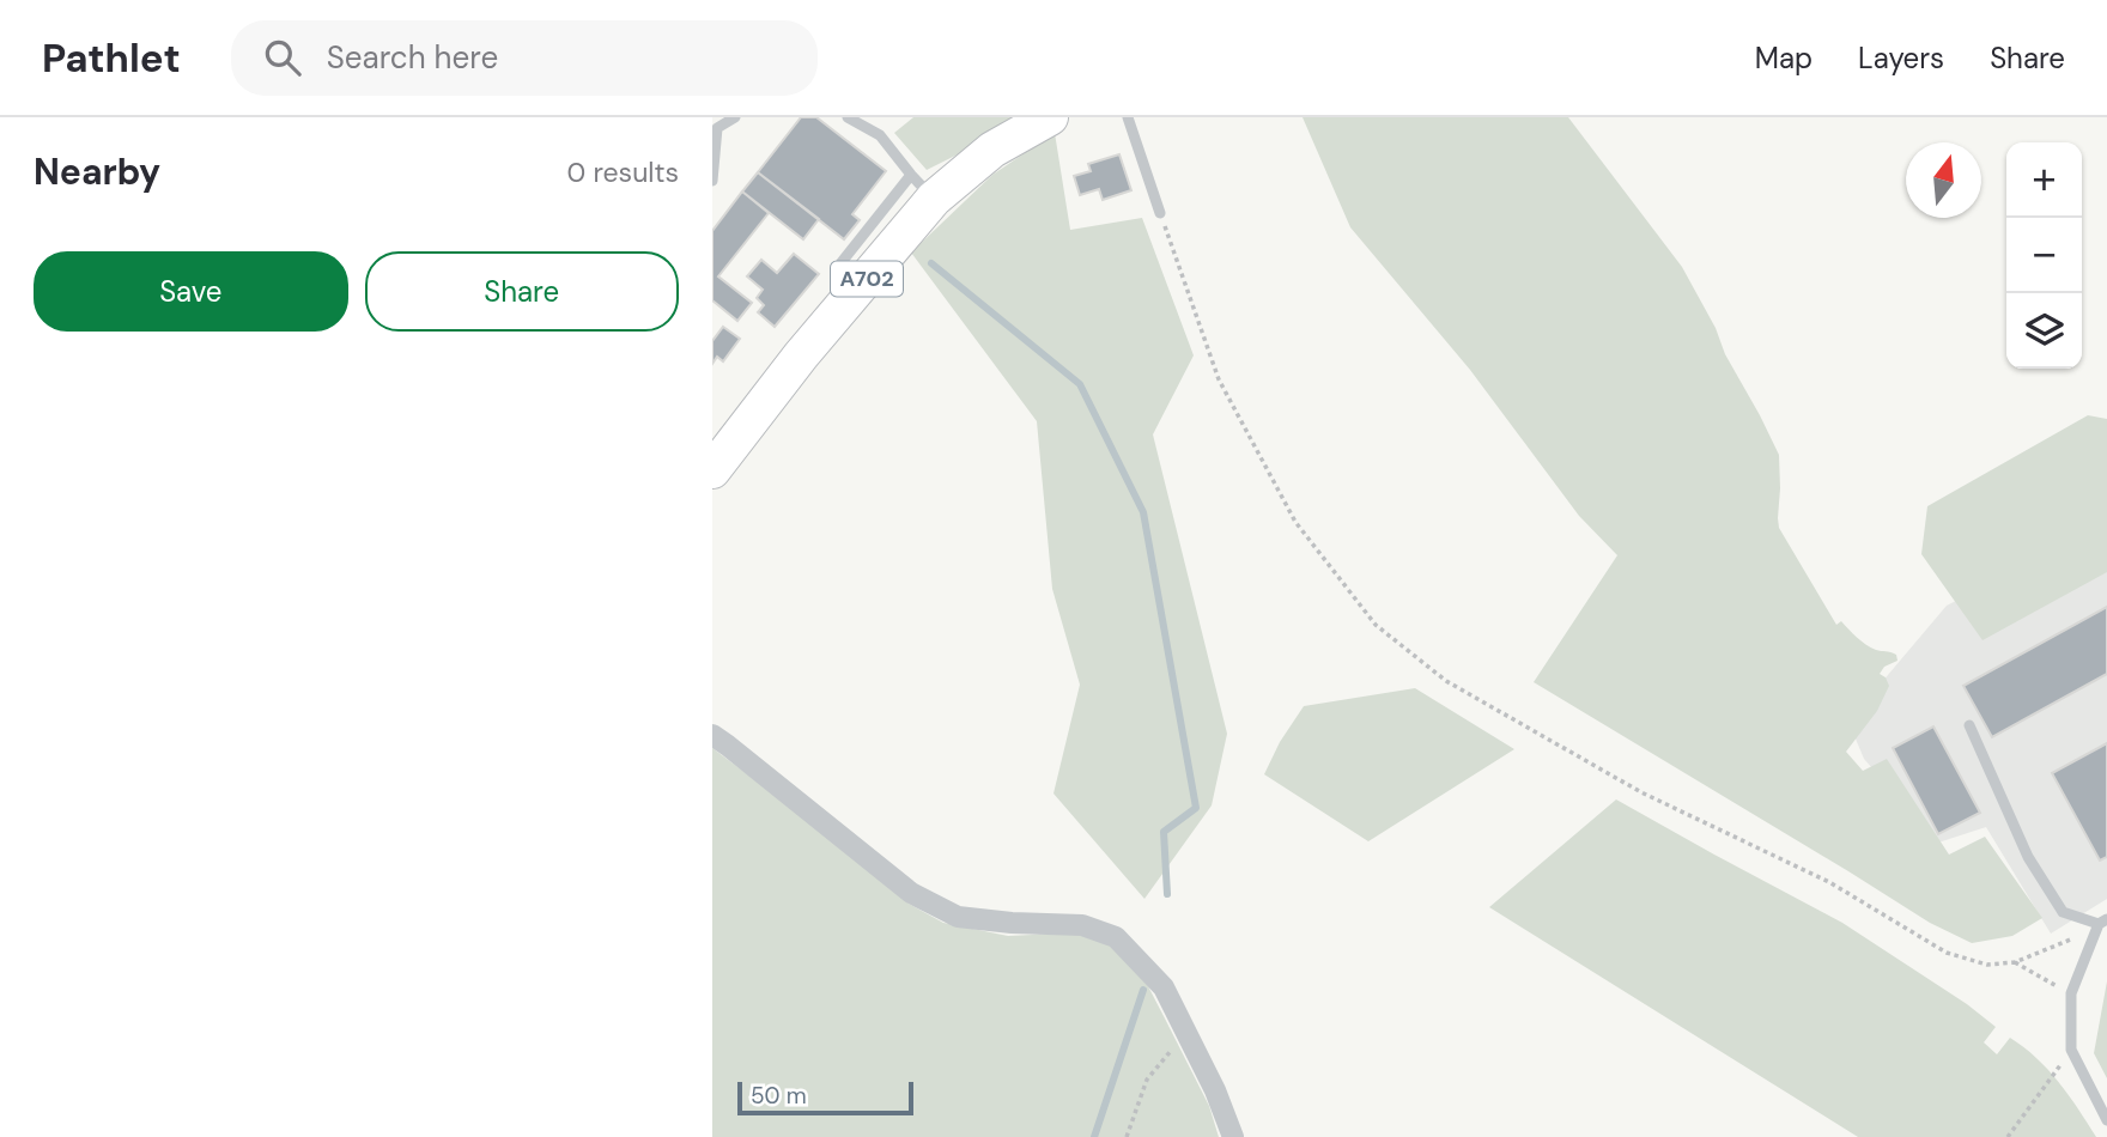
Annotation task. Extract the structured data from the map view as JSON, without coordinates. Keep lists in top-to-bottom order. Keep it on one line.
{"streets":{"highway":["A702"]},"scale_bar":"50 m","north":"top","page":{"header":"Pathlet","search":"Search here","nav":["Map","Layers","Share"],"heading":["Nearby","0 results"],"map_buttons":["+","−"],"buttons":["Save","Share"],"scale":"50 m"}}
